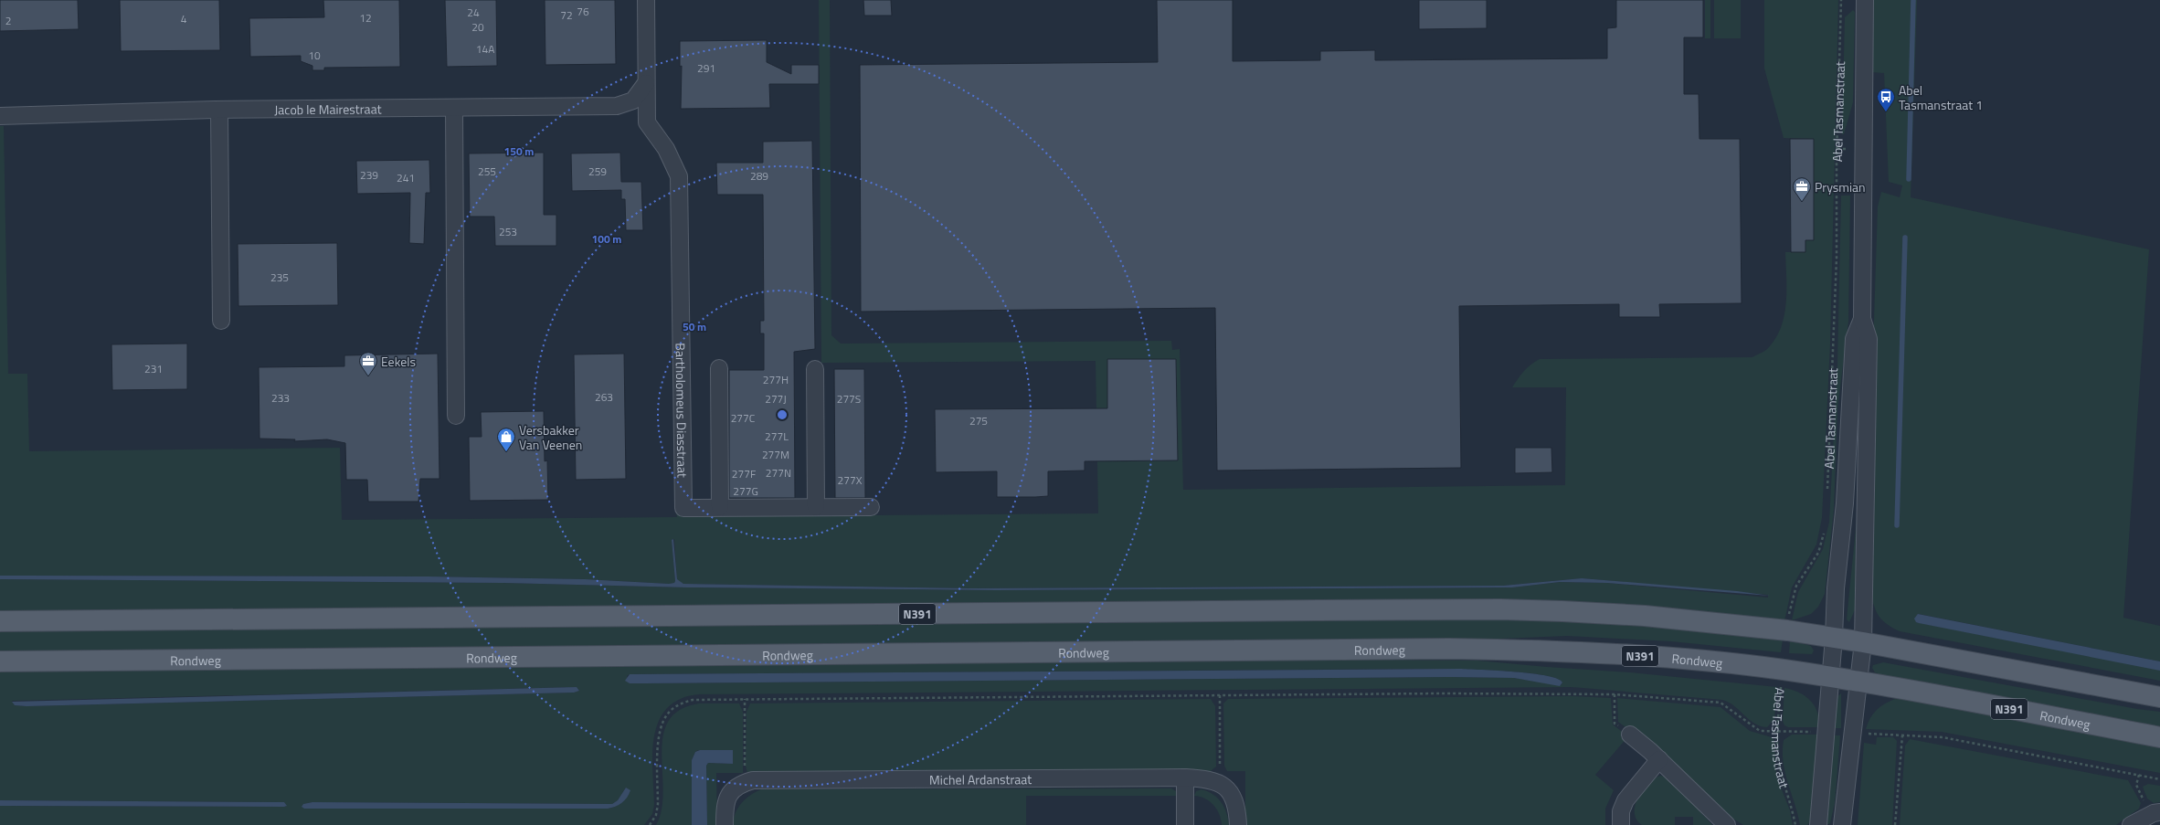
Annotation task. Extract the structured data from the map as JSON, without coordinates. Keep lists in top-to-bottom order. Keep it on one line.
{"streets":{"main road":["N391","Rondweg"],"street":["Jacob le Mairestraat","Abel Tasmanstraat","Bartholomeus Diasstraat","Michel Ardanstraat"]},"crossings":[["Jacob le Mairestraat","Bartholomeus Diasstraat"],["Abel Tasmanstraat","N391"],["Abel Tasmanstraat","Rondweg"]],"places":{"bus stop":["Abel Tasmanstraat 1"],"office":["Prysmian","Eekels"],"shop":["Versbakker Van Veenen"]},"house_numbers":["76","24","72","12","4","2","20","14A","10","291","255","259","239","289","241","253","235","231","277H","263","233","277J","277S","277C","275","277L","277M","277N","277F","277X","277G"],"rings":["150 m","100 m","50 m"]}
